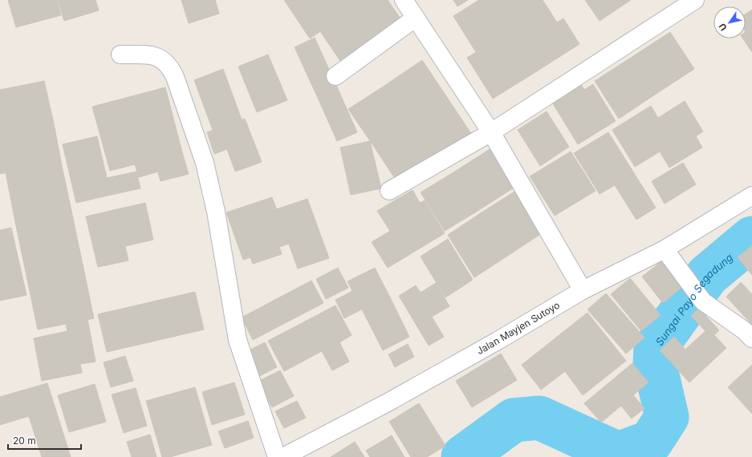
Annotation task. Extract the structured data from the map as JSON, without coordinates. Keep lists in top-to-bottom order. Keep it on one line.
{"streets":{"street":["Jalan Mayjen Sutoyo"]},"water":["Sungai Payo Segadung"],"scale_bar":"20 m","north":"bottom left"}
